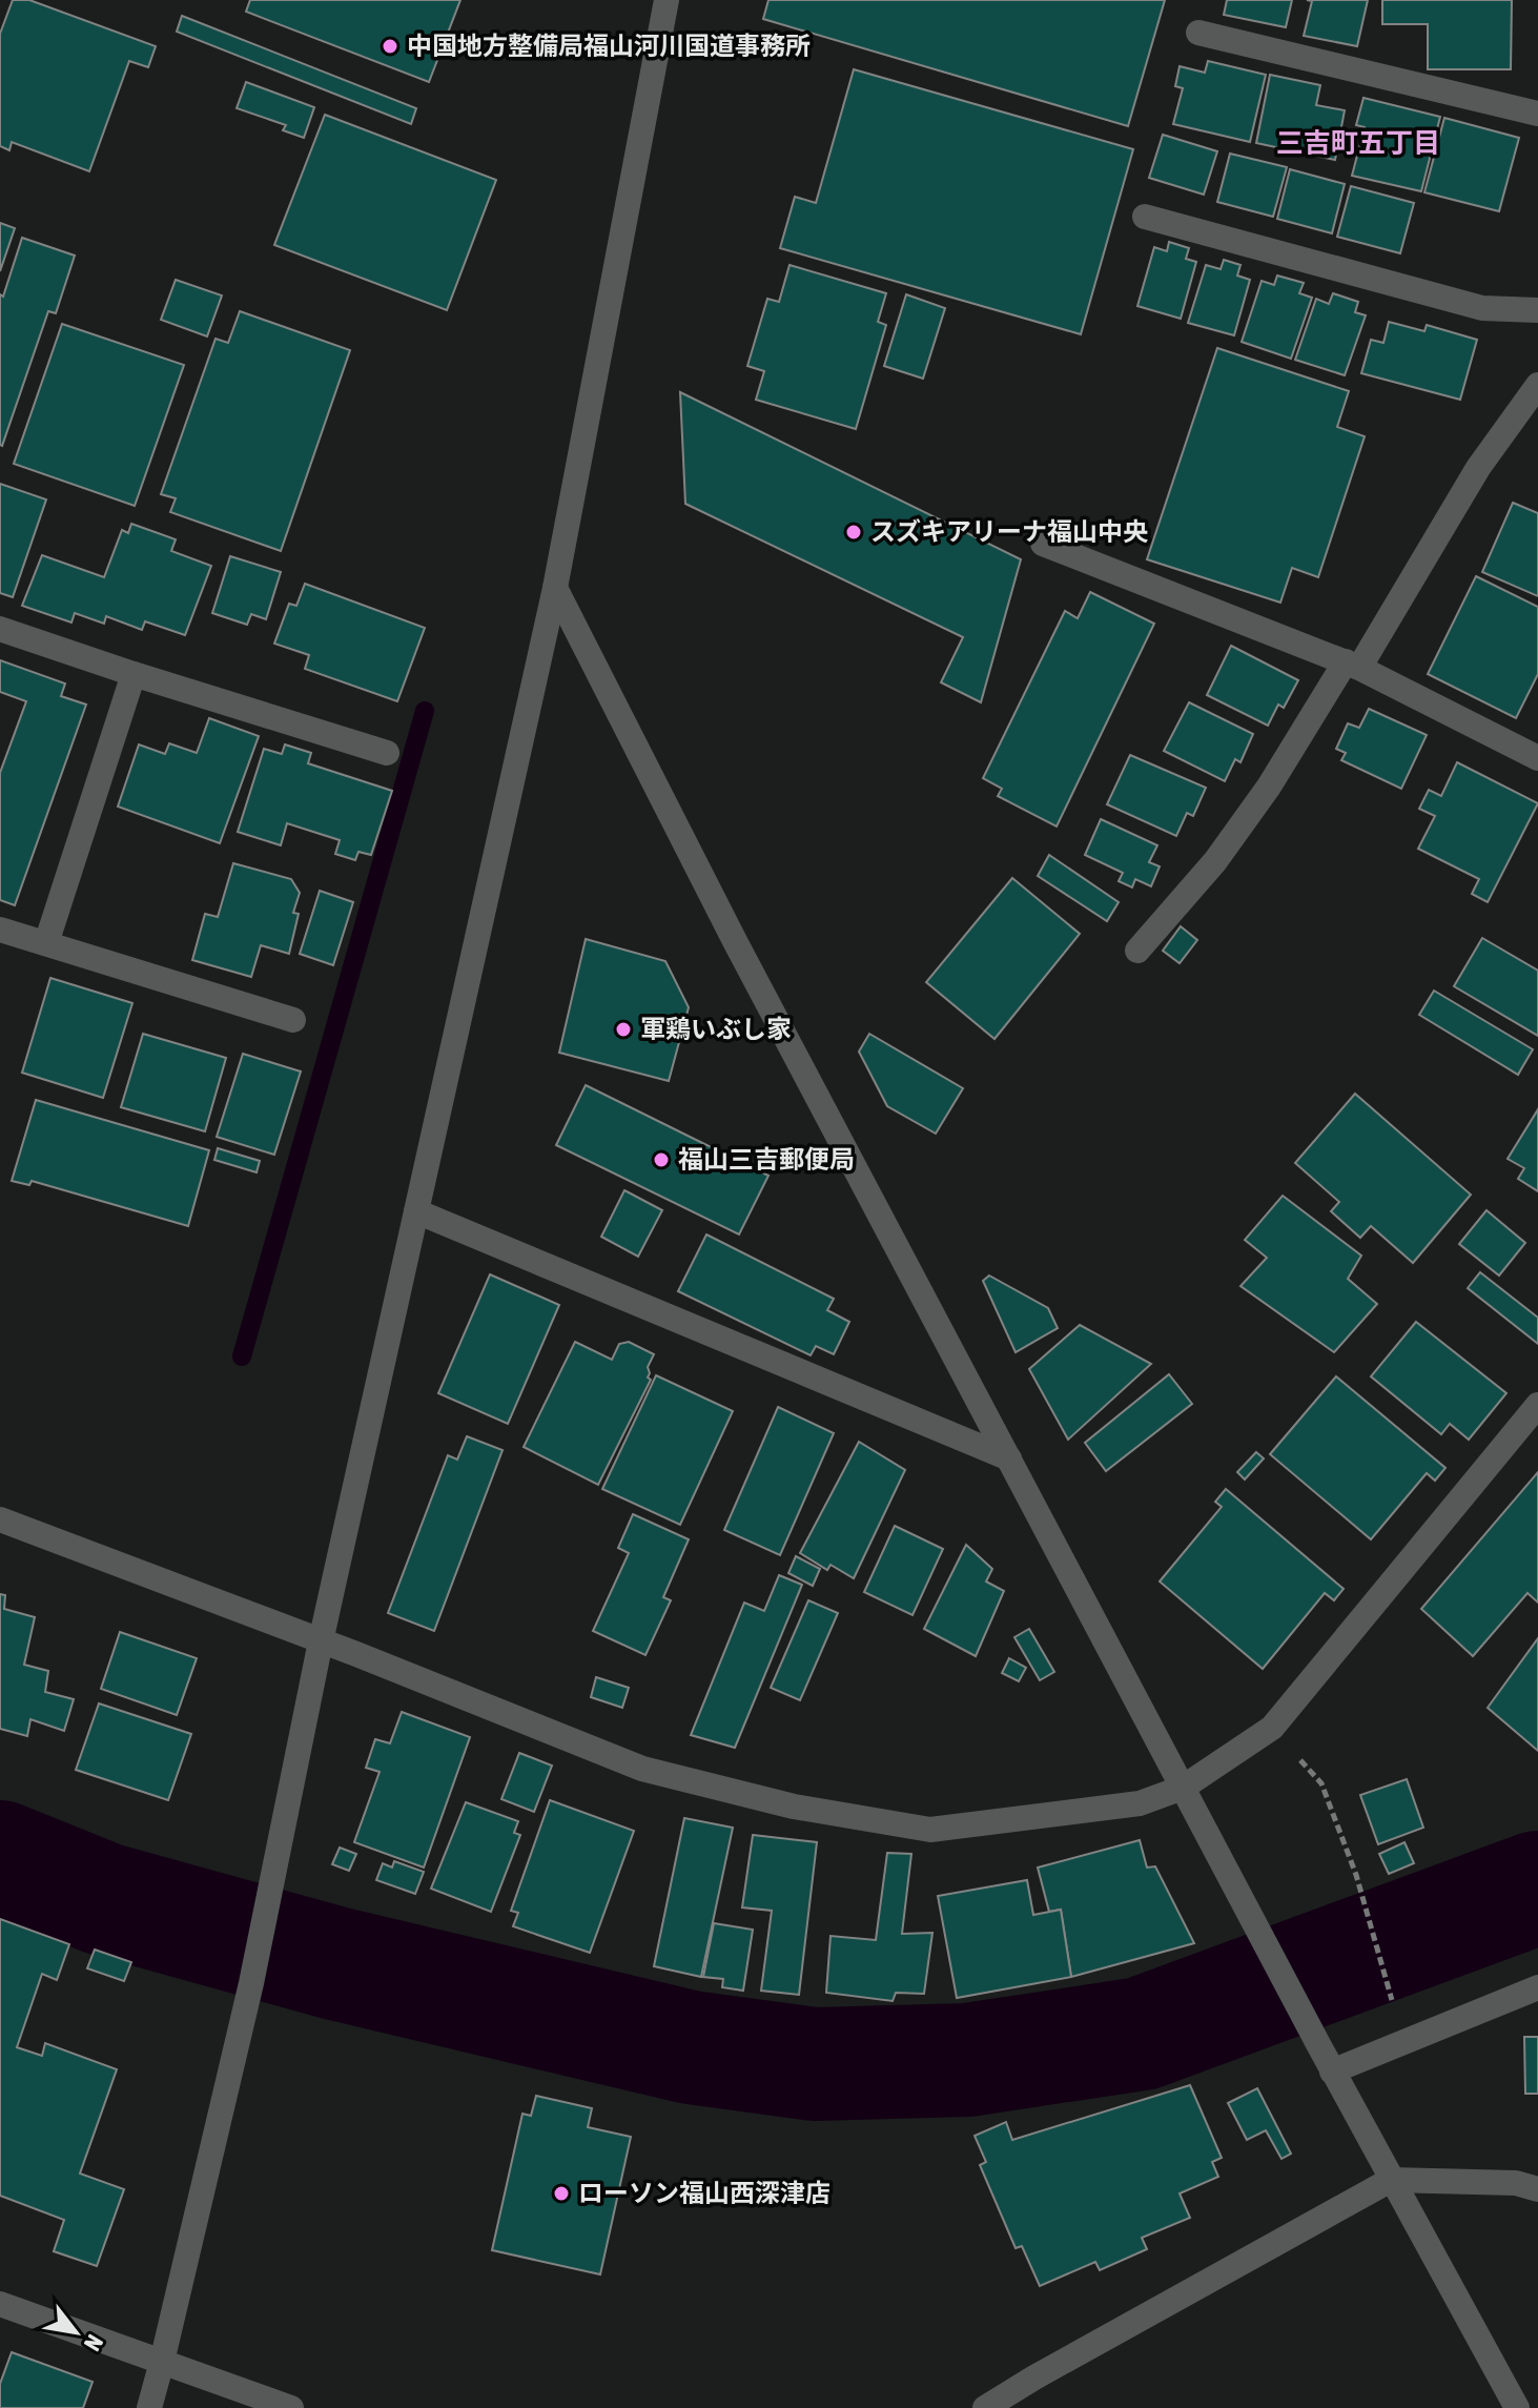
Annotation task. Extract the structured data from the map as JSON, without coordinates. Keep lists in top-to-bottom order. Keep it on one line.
{"districts":["三吉町五丁目"],"places":["中国地方整備局福山河川国道事務所","スズキアリーナ福山中央","軍鶏いぶし家","福山三吉郵便局","ローソン福山西深津店"],"north":"bottom right"}
